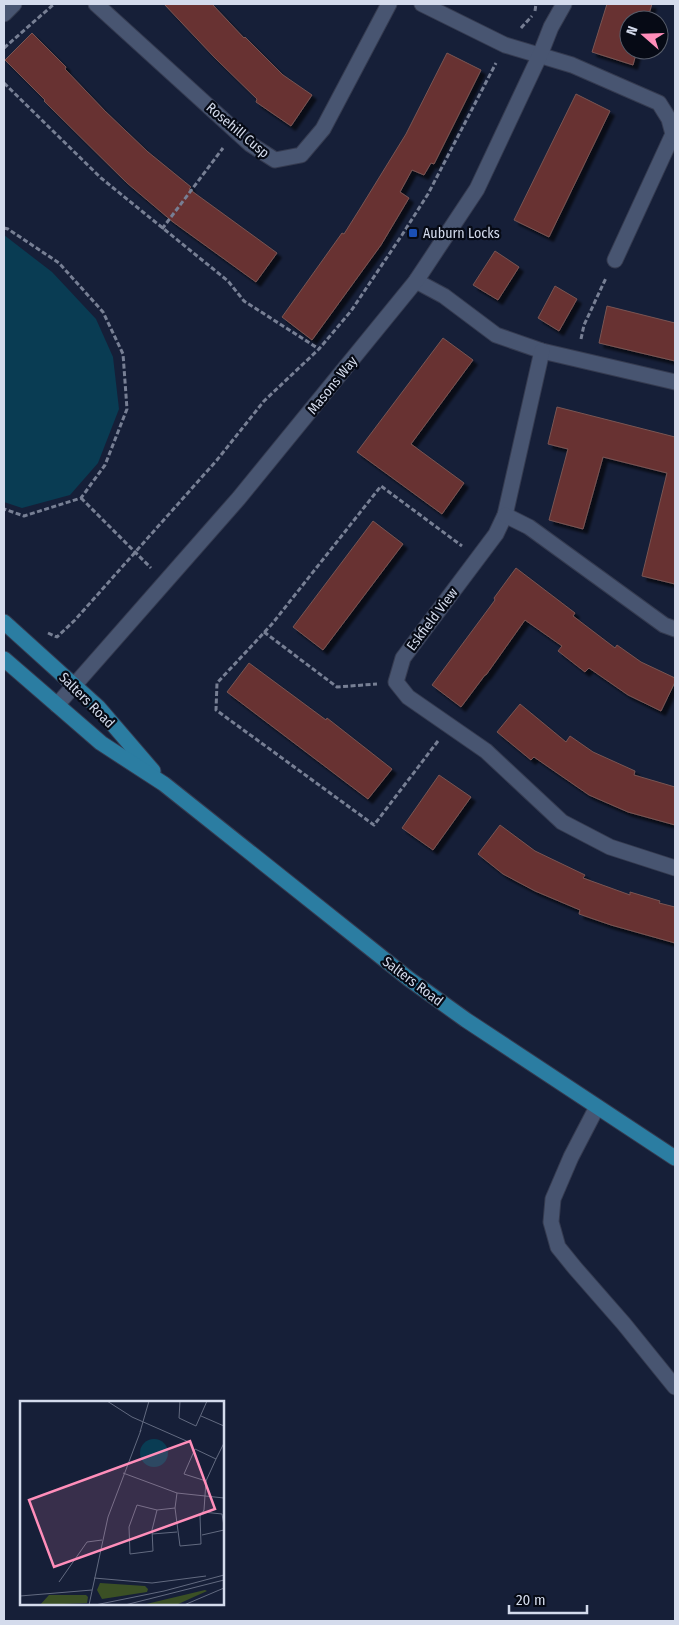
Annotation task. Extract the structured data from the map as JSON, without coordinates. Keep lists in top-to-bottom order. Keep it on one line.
{"streets":{"main road":["Salters Road"],"street":["Rosehill Cusp","Masons Way","Eskfield View"]},"crossings":[["Masons Way","Salters Road"]],"places":{"transit":["Auburn Locks"]},"scale_bar":"20 m","north":"left"}
